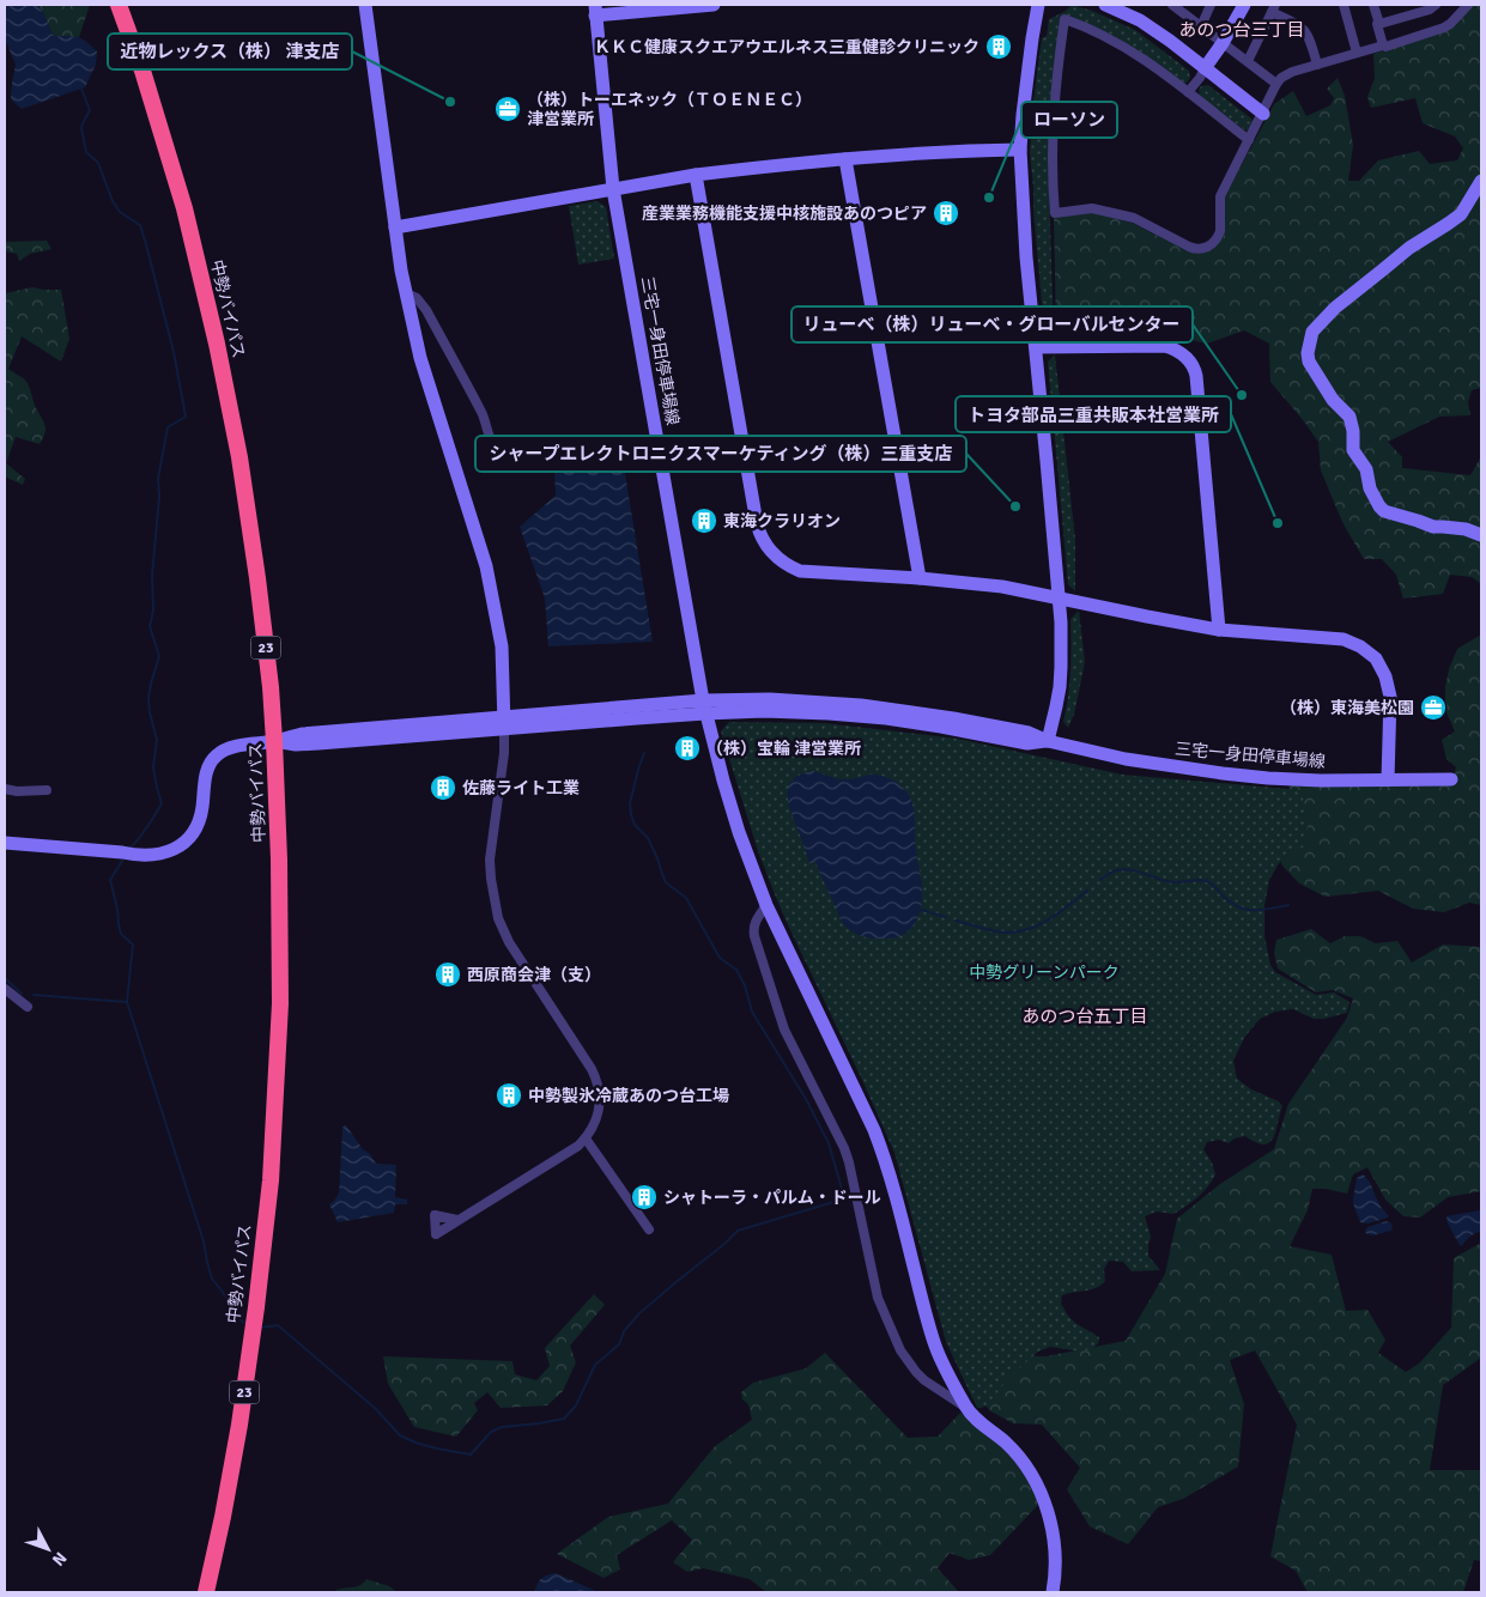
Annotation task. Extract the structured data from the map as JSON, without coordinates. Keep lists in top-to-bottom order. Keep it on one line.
{"streets":{"highway":["中勢バイパス","23"],"street":["三宅一身田停車場線"]},"districts":["あのつ台三丁目","あのつ台五丁目"],"parks":["中勢グリーンパーク"],"places":{"building":["ＫＫＣ健康スクエアウエルネス三重健診クリニック","産業業務機能支援中核施設あのつピア","東海クラリオン","（株）宝輪 津営業所","佐藤ライト工業","西原商会津（支）","中勢製氷冷蔵あのつ台工場","シャトーラ・パルム・ドール"],"other":["近物レックス（株） 津支店","ローソン","リューベ（株）リューベ・グローバルセンター","シャープエレクトロニクスマーケティング（株）三重支店","トヨタ部品三重共販本社営業所"],"office":["（株）トーエネック（ＴＯＥＮＥＣ） 津営業所","（株）東海美松園"]},"north":"bottom right"}
